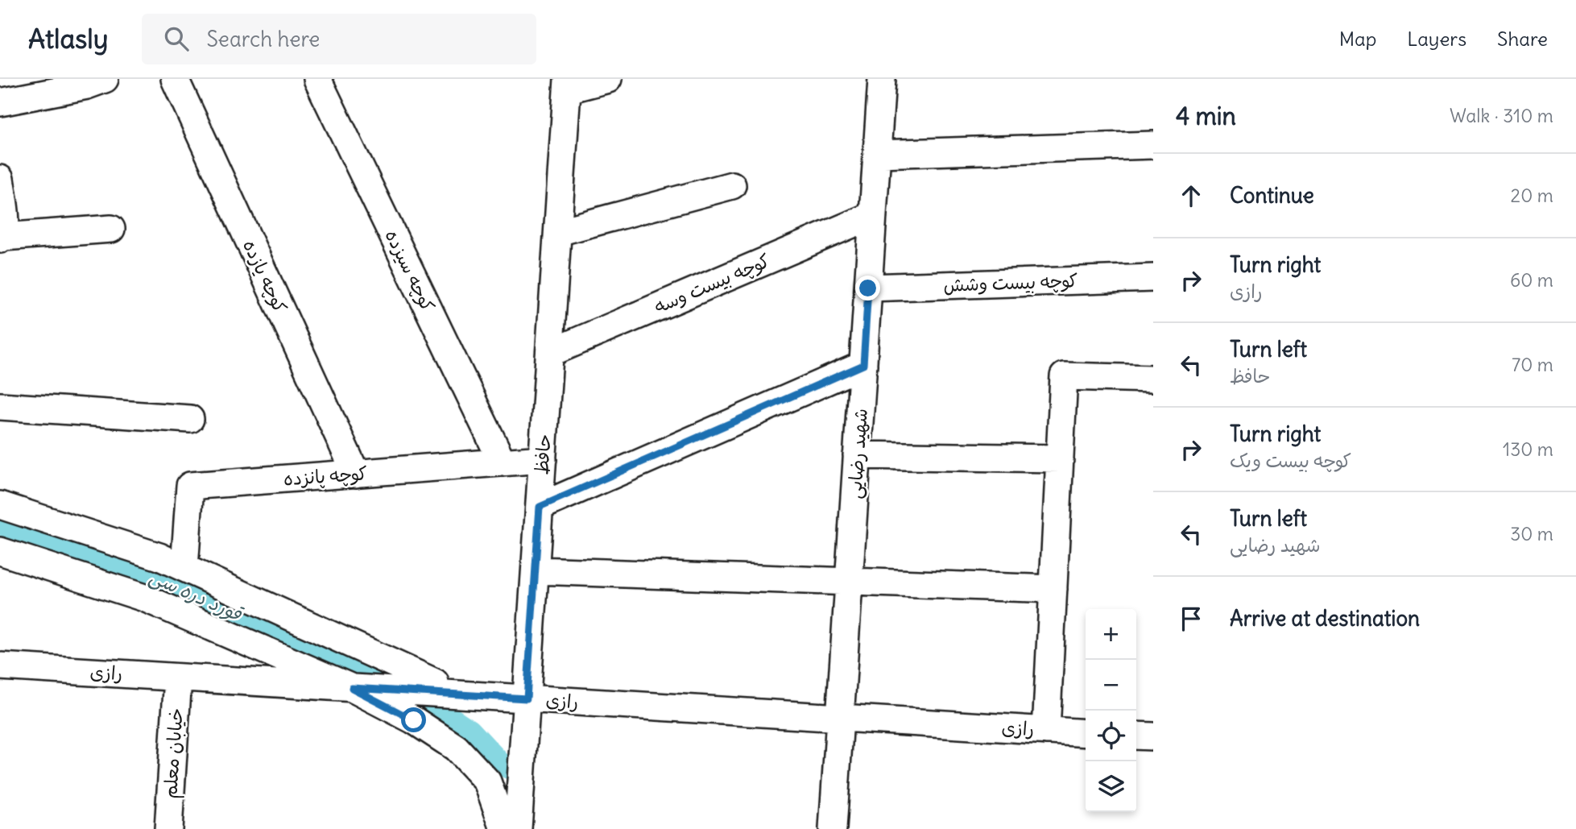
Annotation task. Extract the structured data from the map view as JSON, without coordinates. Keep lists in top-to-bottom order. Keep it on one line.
{"streets":{"street":["کوچه سیزده","کوچه یازده","کوچه بیست وشش","کوچه بیست وسه","شهید رضایی","حافظ","کوچه پانزده","رازی","خیابان معلم"]},"crossings":[["کوچه سیزده","کوچه پانزده"],["کوچه یازده","کوچه پانزده"],["کوچه بیست وشش","شهید رضایی"],["کوچه بیست وسه","شهید رضایی"],["کوچه بیست وسه","حافظ"],["شهید رضایی","رازی"],["حافظ","کوچه پانزده"],["حافظ","رازی"],["رازی","خیابان معلم"]],"water":["قورد دره سی"],"page":{"header":"Atlasly","search":"Search here","nav":["Map","Layers","Share"],"heading":["4 min","Walk · 310 m"],"list":[["Continue","20 m"],["Turn right","رازی","60 m"],["Turn left","حافظ","70 m"],["Turn right","کوچه بیست ویک","130 m"],["Turn left","شهید رضایی","30 m"],"Arrive at destination"],"map_buttons":["+","−"]}}
